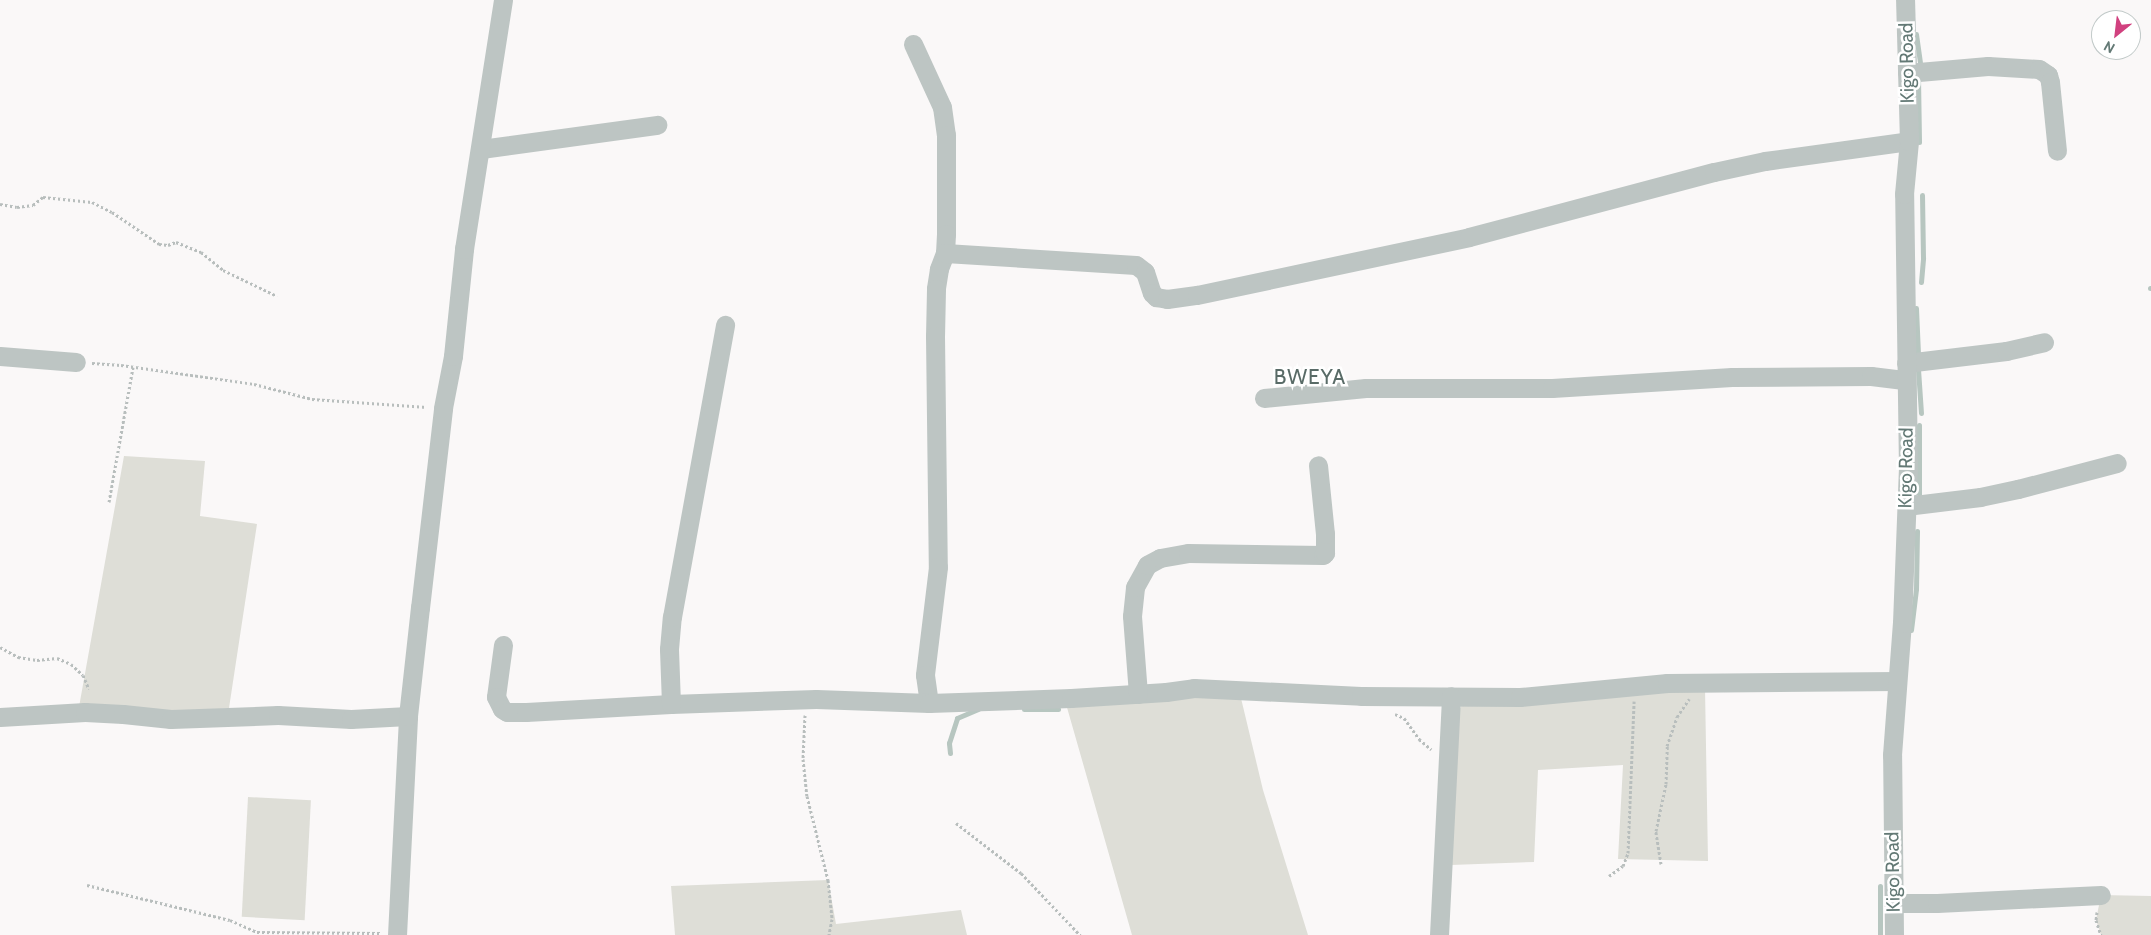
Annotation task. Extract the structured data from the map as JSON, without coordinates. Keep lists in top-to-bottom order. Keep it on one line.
{"streets":{"street":["Kigo Road"]},"districts":["BWEYA"],"north":"bottom left"}
